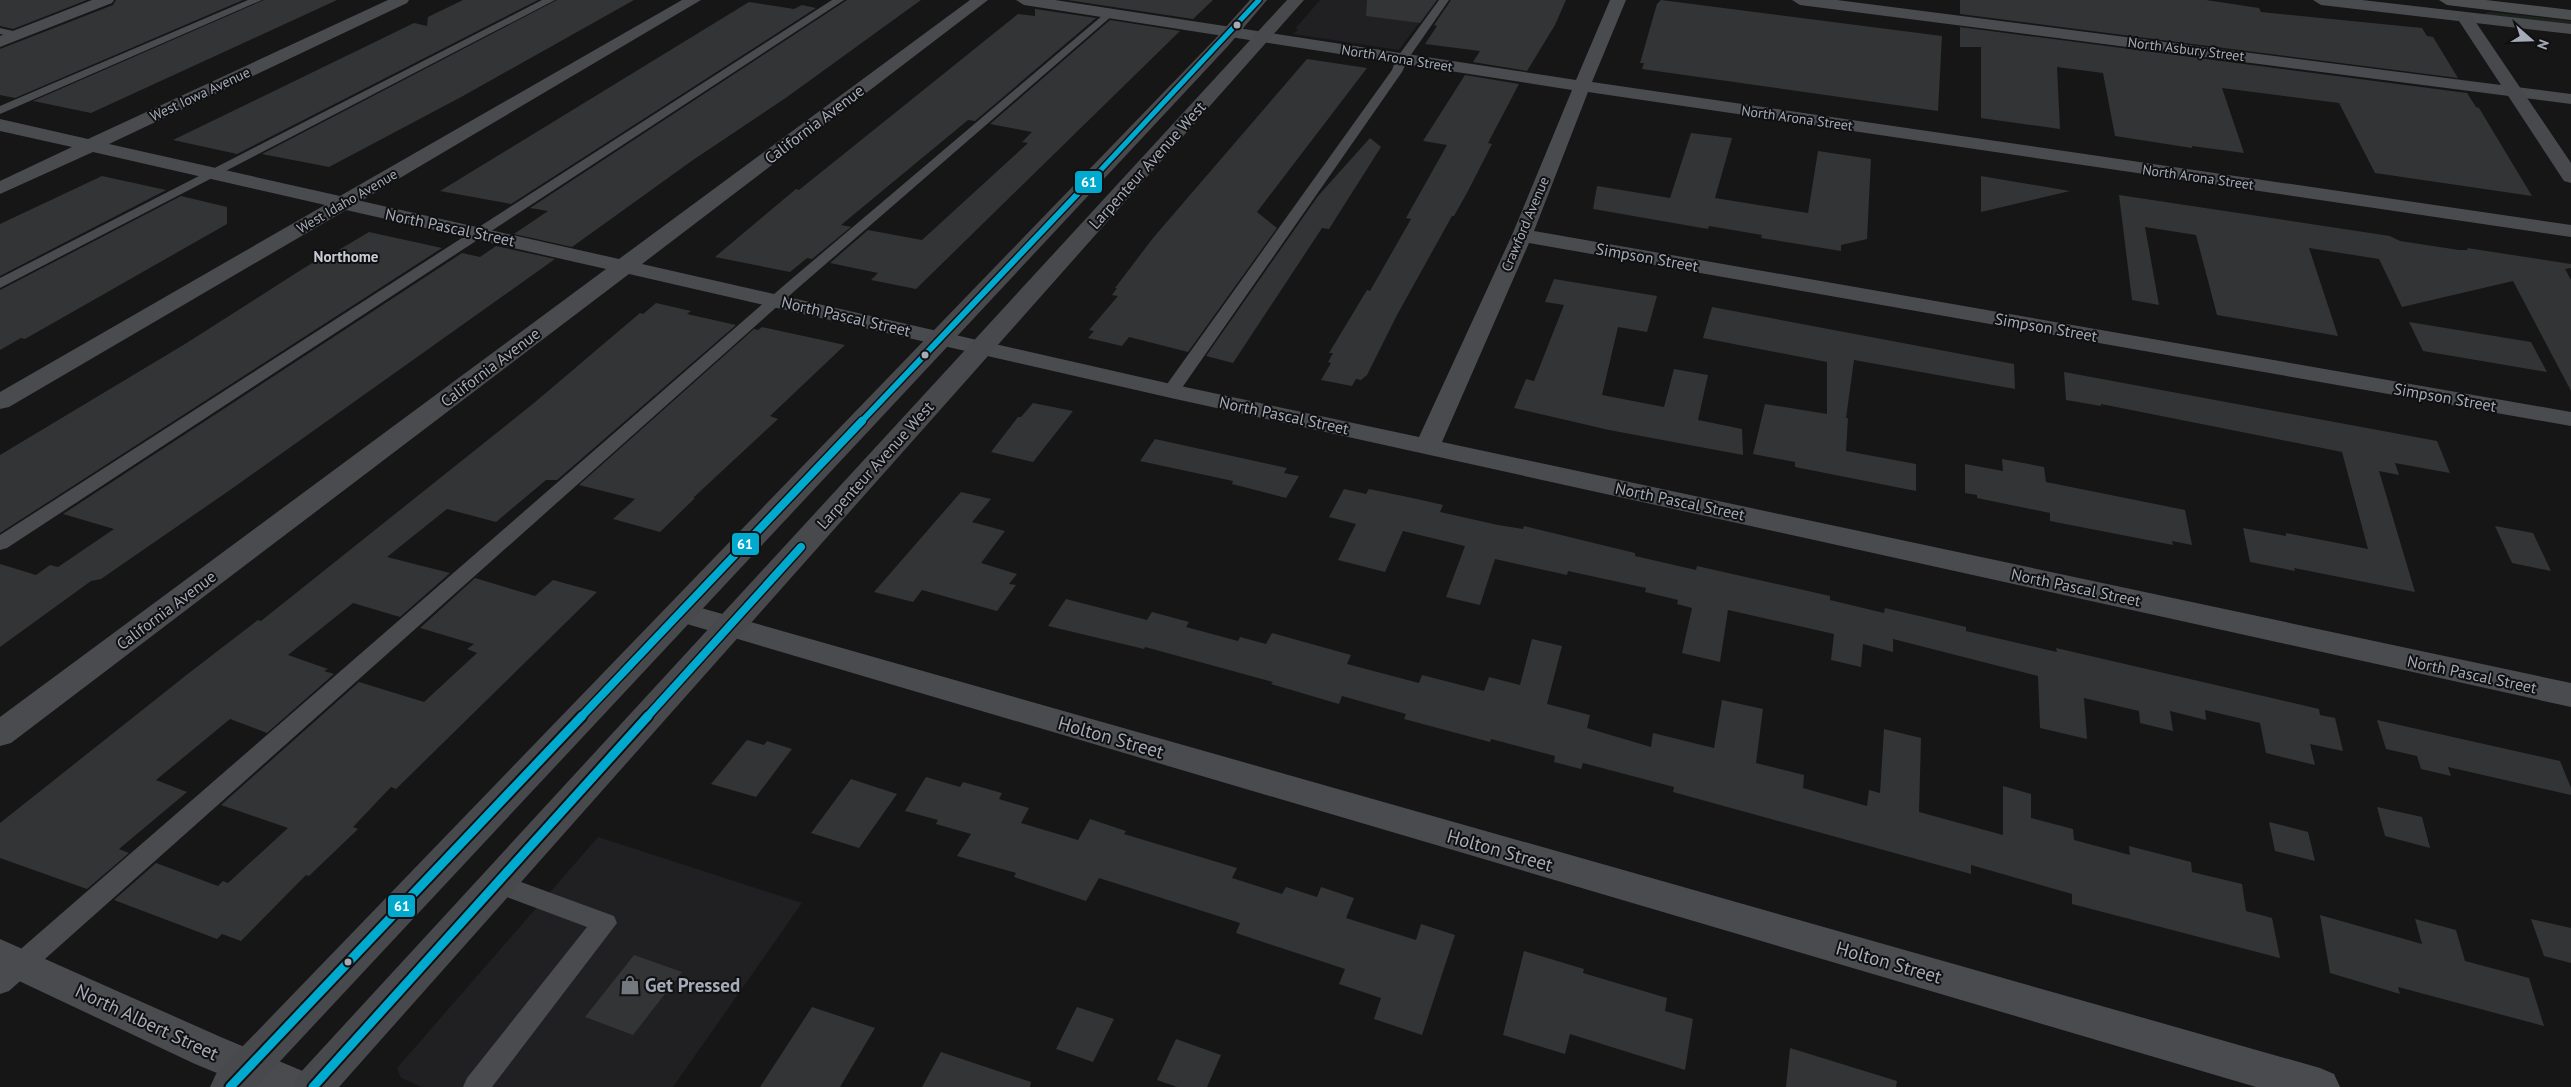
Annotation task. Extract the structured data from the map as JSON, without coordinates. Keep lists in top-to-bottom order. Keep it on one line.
{"streets":{"main road":["Larpenteur Avenue West"],"street":["North Asbury Street","North Arona Street","West Iowa Avenue","California Avenue","West Idaho Avenue","Crawford Avenue","North Pascal Street","Simpson Street","Holton Street","North Albert Street"]},"crossings":[["North Arona Street","Larpenteur Avenue West"],["North Arona Street","Crawford Avenue"],["West Iowa Avenue","North Pascal Street"],["California Avenue","North Pascal Street"],["Larpenteur Avenue West","North Pascal Street"],["Larpenteur Avenue West","Holton Street"],["Larpenteur Avenue West","North Albert Street"],["West Idaho Avenue","North Pascal Street"],["Crawford Avenue","North Pascal Street"],["Crawford Avenue","Simpson Street"]],"districts":["Northome"],"places":{"shop":["Get Pressed"]},"lines":["transit line 61"],"north":"right"}
